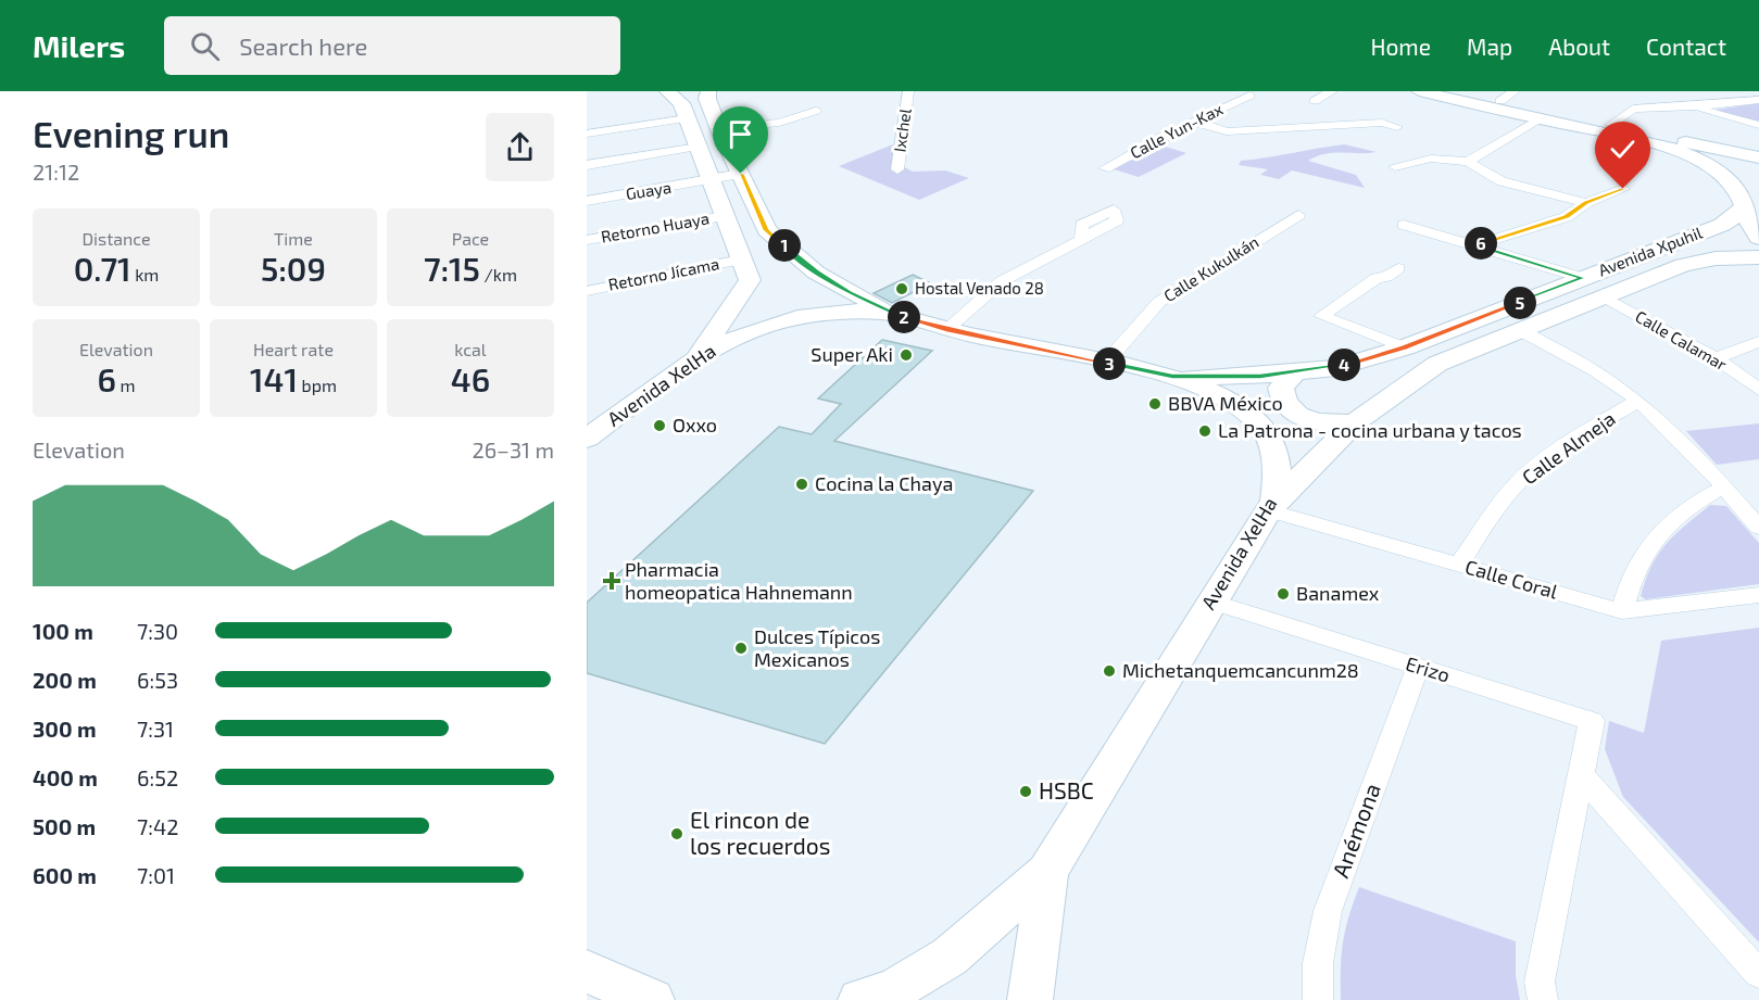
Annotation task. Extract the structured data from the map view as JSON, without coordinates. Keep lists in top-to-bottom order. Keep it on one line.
{"streets":{"street":["Ixchel","Calle Yun-Kax","Guaya","Retorno Huaya","Avenida Xpuhil","Calle Kukulkán","Retorno Jícama","Calle Calamar","Avenida XelHa","Calle Almeja","Calle Coral","Erizo","Anémona"]},"crossings":[["Avenida Xpuhil","Calle Calamar"],["Avenida Xpuhil","Avenida XelHa"],["Avenida Xpuhil","Calle Coral"],["Calle Kukulkán","Avenida XelHa"],["Avenida XelHa","Calle Coral"],["Avenida XelHa","Erizo"],["Calle Almeja","Calle Coral"],["Erizo","Anémona"]],"places":{"other":["Hostal Venado 28","Super Aki","BBVA México","Oxxo","La Patrona - cocina urbana y tacos","Cocina la Chaya","Banamex","Dulces Típicos Mexicanos","Michetanquemcancunm28","HSBC","El rincon de los recuerdos"],"health":["Pharmacia homeopatica Hahnemann"]},"page":{"header":"Milers","search":"Search here","nav":["Home","Map","About","Contact"],"heading":["Evening run","21:12"],"stats":[["Distance","0.71 km"],["Time","5:09"],["Pace","7:15 /km"],["Elevation","6 m"],["Heart rate","141 bpm"],["kcal","46"]],"pins":["6","1","5","2","3","4"],"chart":["Elevation","26–31 m"],"list":[{"name":"100 m","note":"7:30"},{"name":"200 m","note":"6:53"},{"name":"300 m","note":"7:31"},{"name":"400 m","note":"6:52"},{"name":"500 m","note":"7:42"},{"name":"600 m","note":"7:01"}]}}
